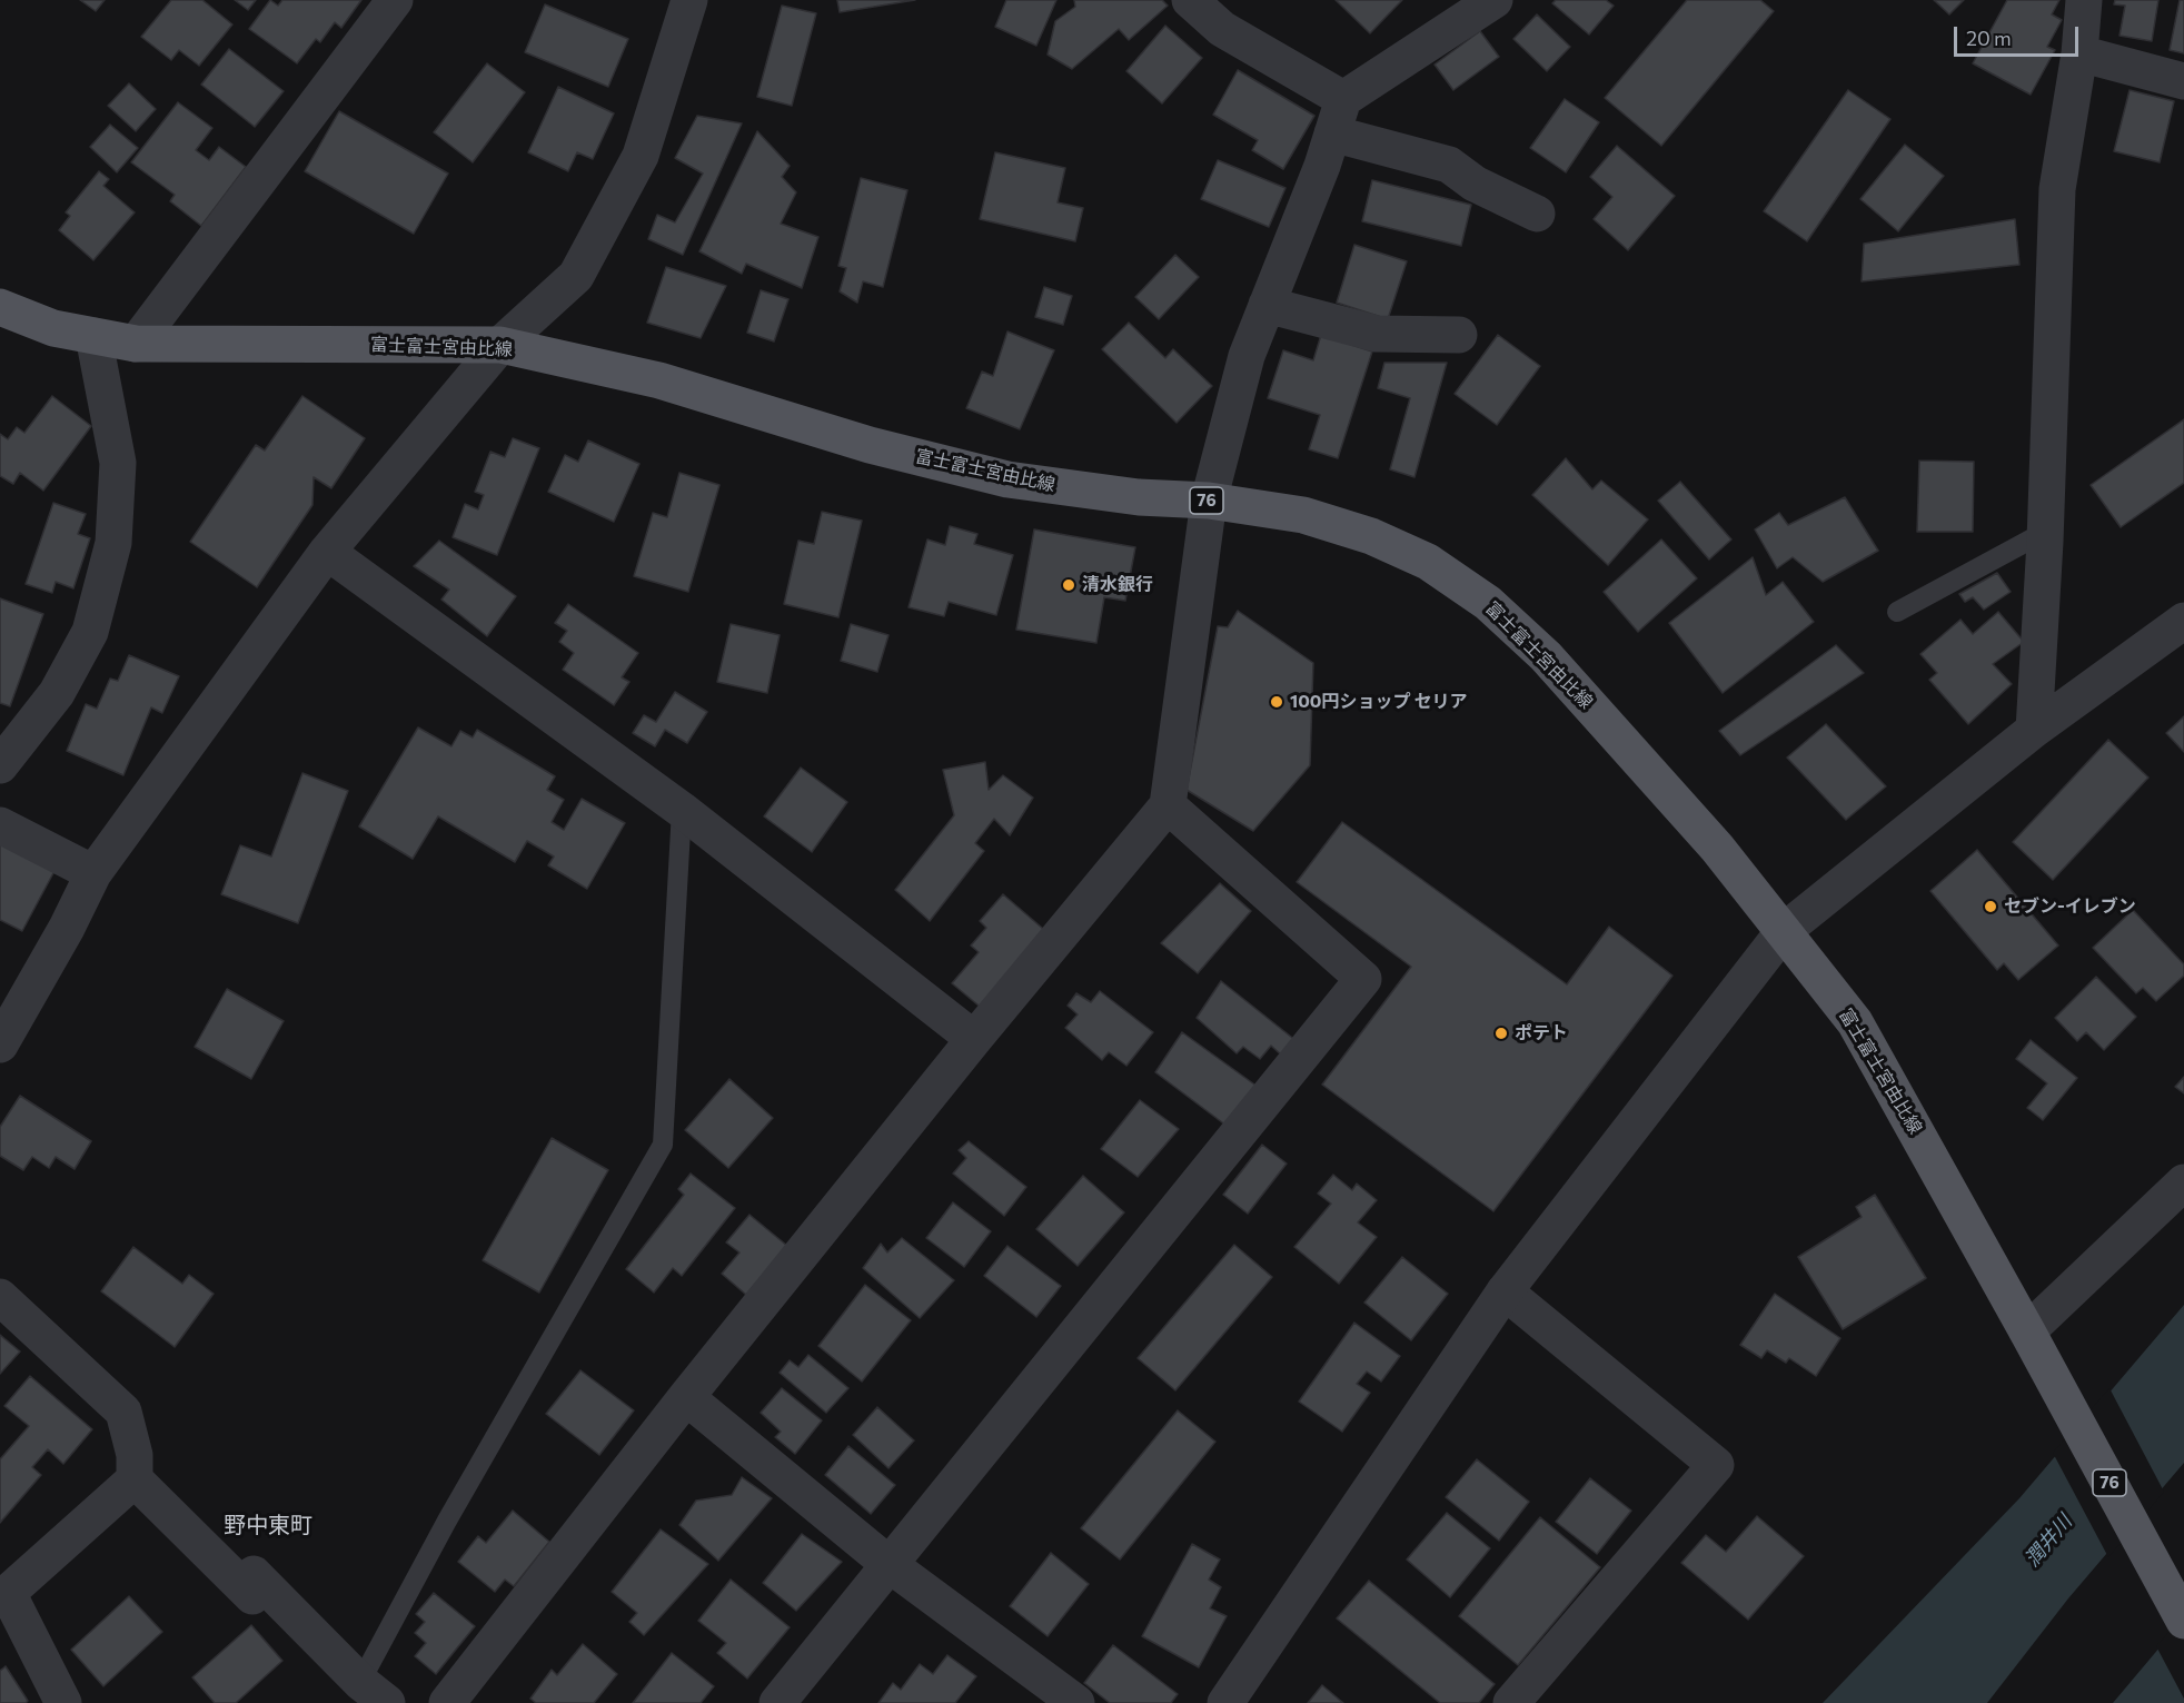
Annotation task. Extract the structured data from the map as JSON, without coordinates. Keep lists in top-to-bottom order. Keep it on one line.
{"streets":{"main road":["富士富士宮由比線","76"]},"districts":["野中東町"],"water":["潤井川"],"places":["清水銀行","100円ショップ セリア","セブン-イレブン","ポテト"],"scale_bar":"20 m"}
